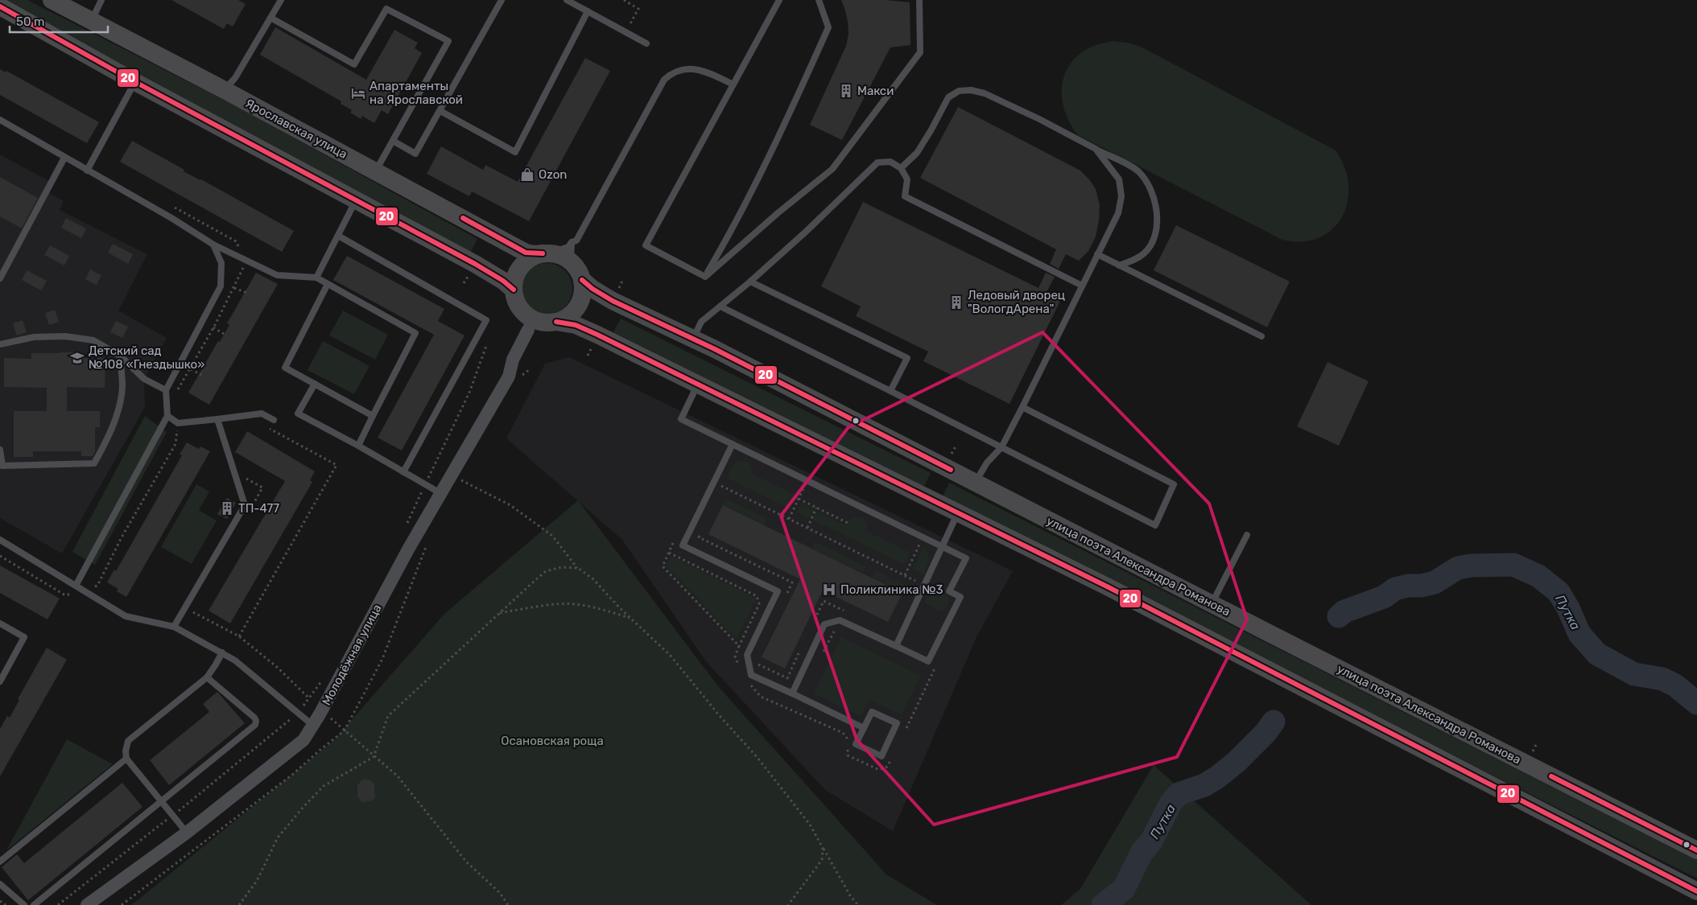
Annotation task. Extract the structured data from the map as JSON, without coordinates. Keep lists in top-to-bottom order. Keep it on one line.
{"streets":{"main road":["Ярославская улица","улица поэта Александра Романова"],"street":["Молодёжная улица"]},"crossings":[["Ярославская улица","улица поэта Александра Романова"],["Ярославская улица","Молодёжная улица"],["улица поэта Александра Романова","Молодёжная улица"]],"water":["Путка"],"parks":["Осановская роща"],"places":{"building":["Макси","Ледовый дворец \"ВологдАрена\"","ТП-477"],"hotel":["Апартаменты на Ярославской"],"shop":["Ozon"],"school or university":["Детский сад №108 «Гнездышко»"],"hospital":["Поликлиника №3"]},"lines":["transit line 20"],"scale_bar":"50 m"}
